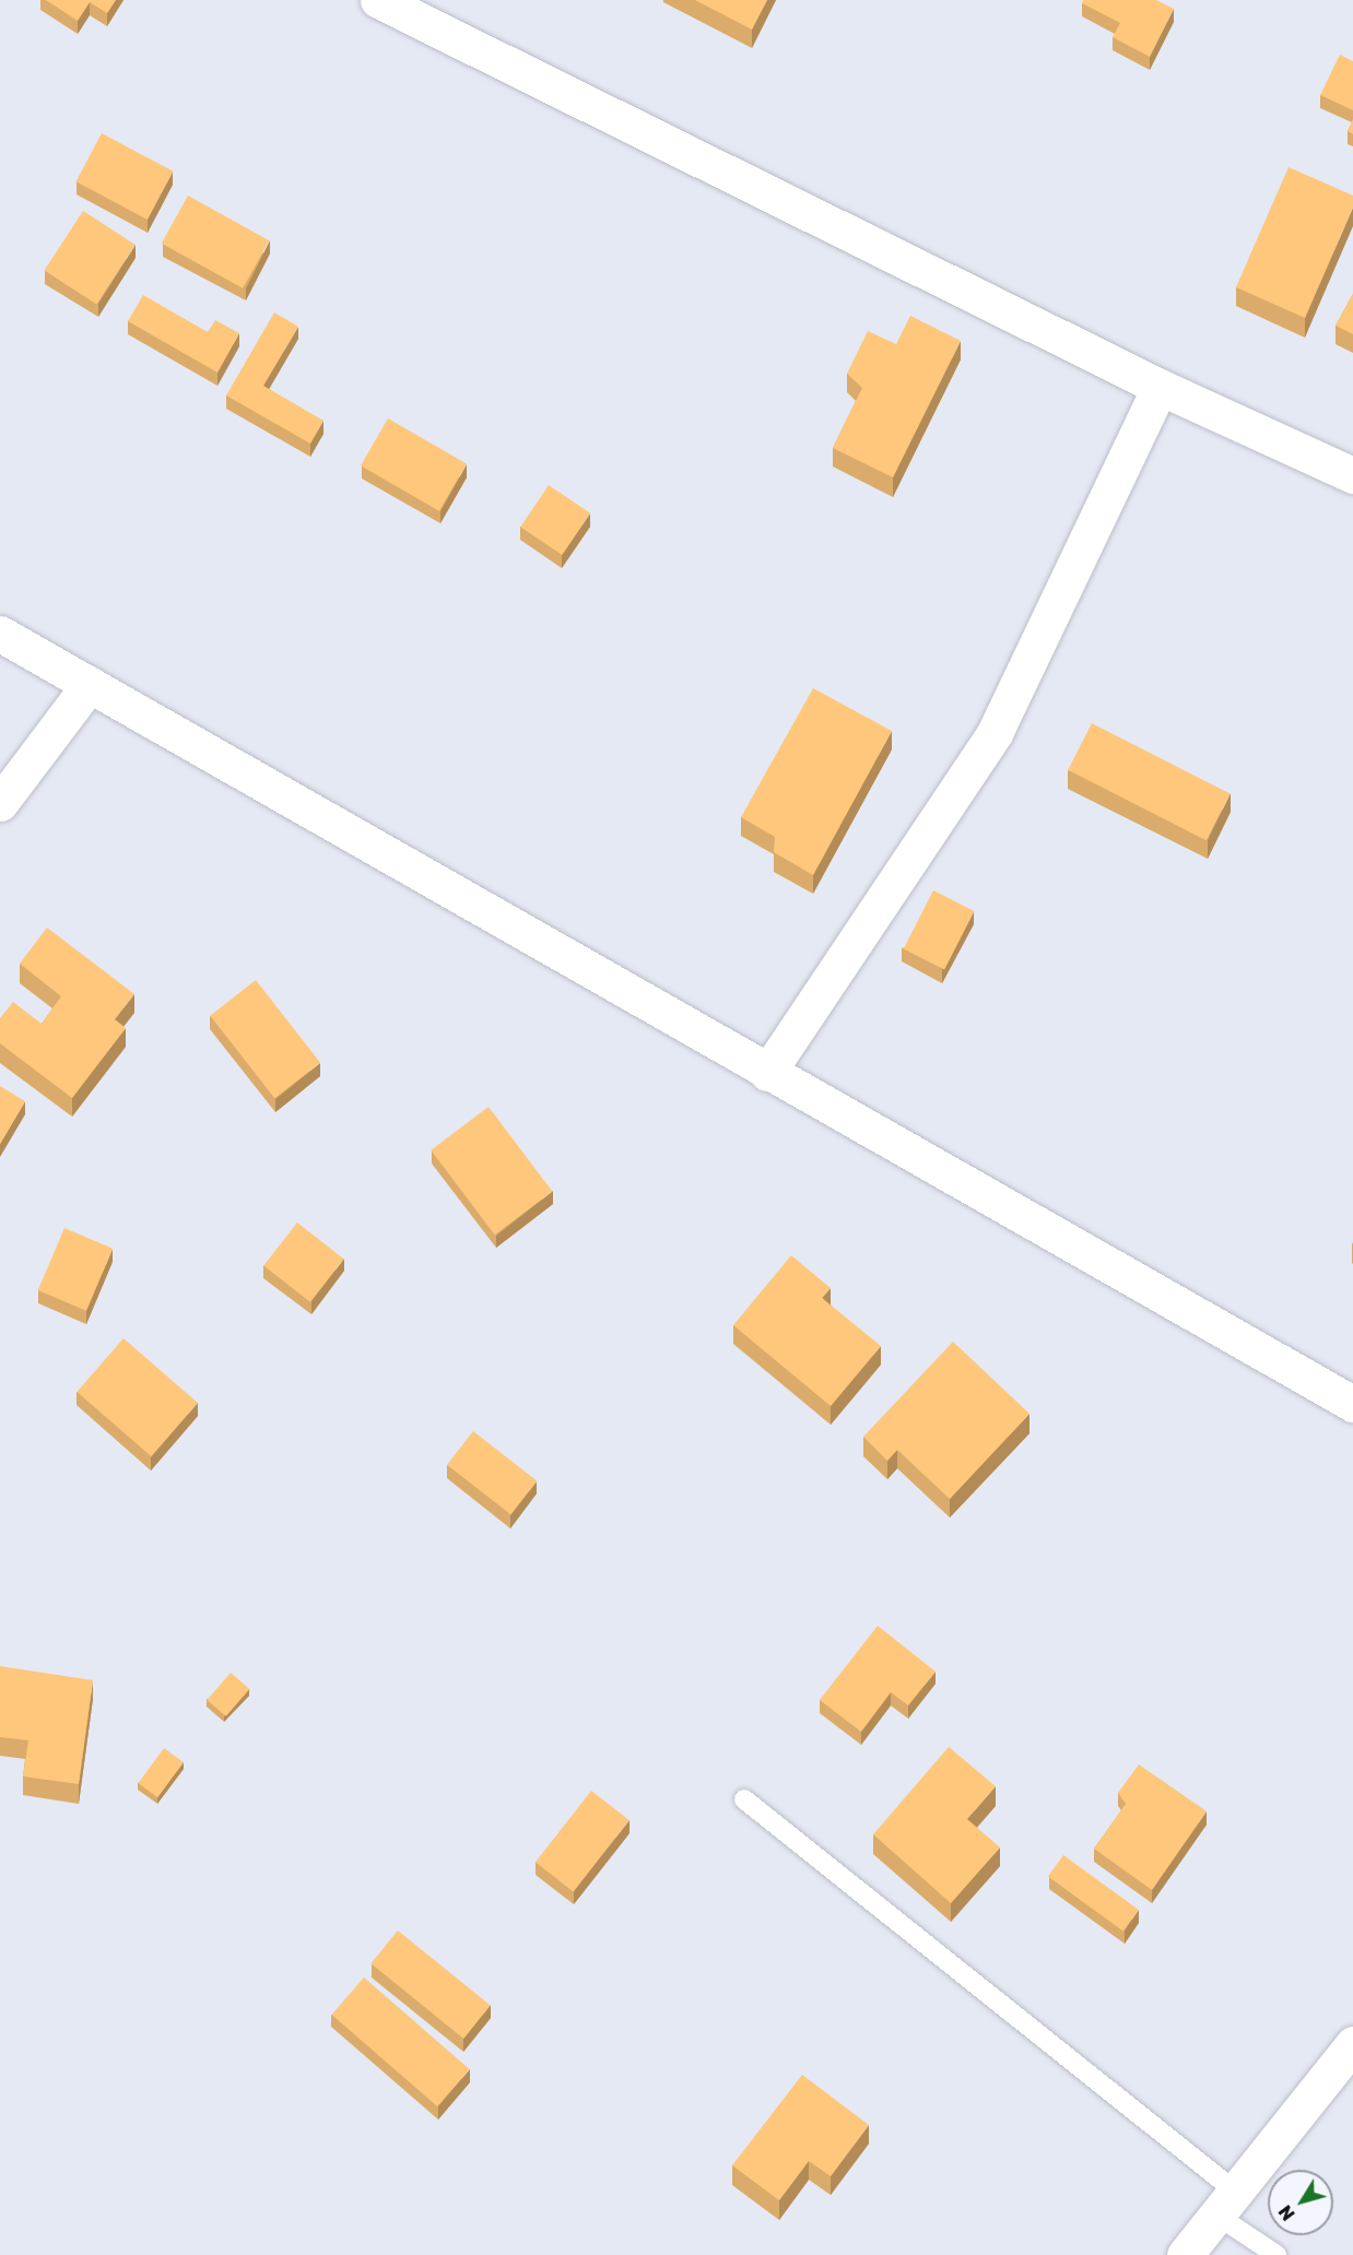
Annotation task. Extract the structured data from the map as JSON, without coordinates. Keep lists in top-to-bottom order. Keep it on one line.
{"north":"bottom left"}
